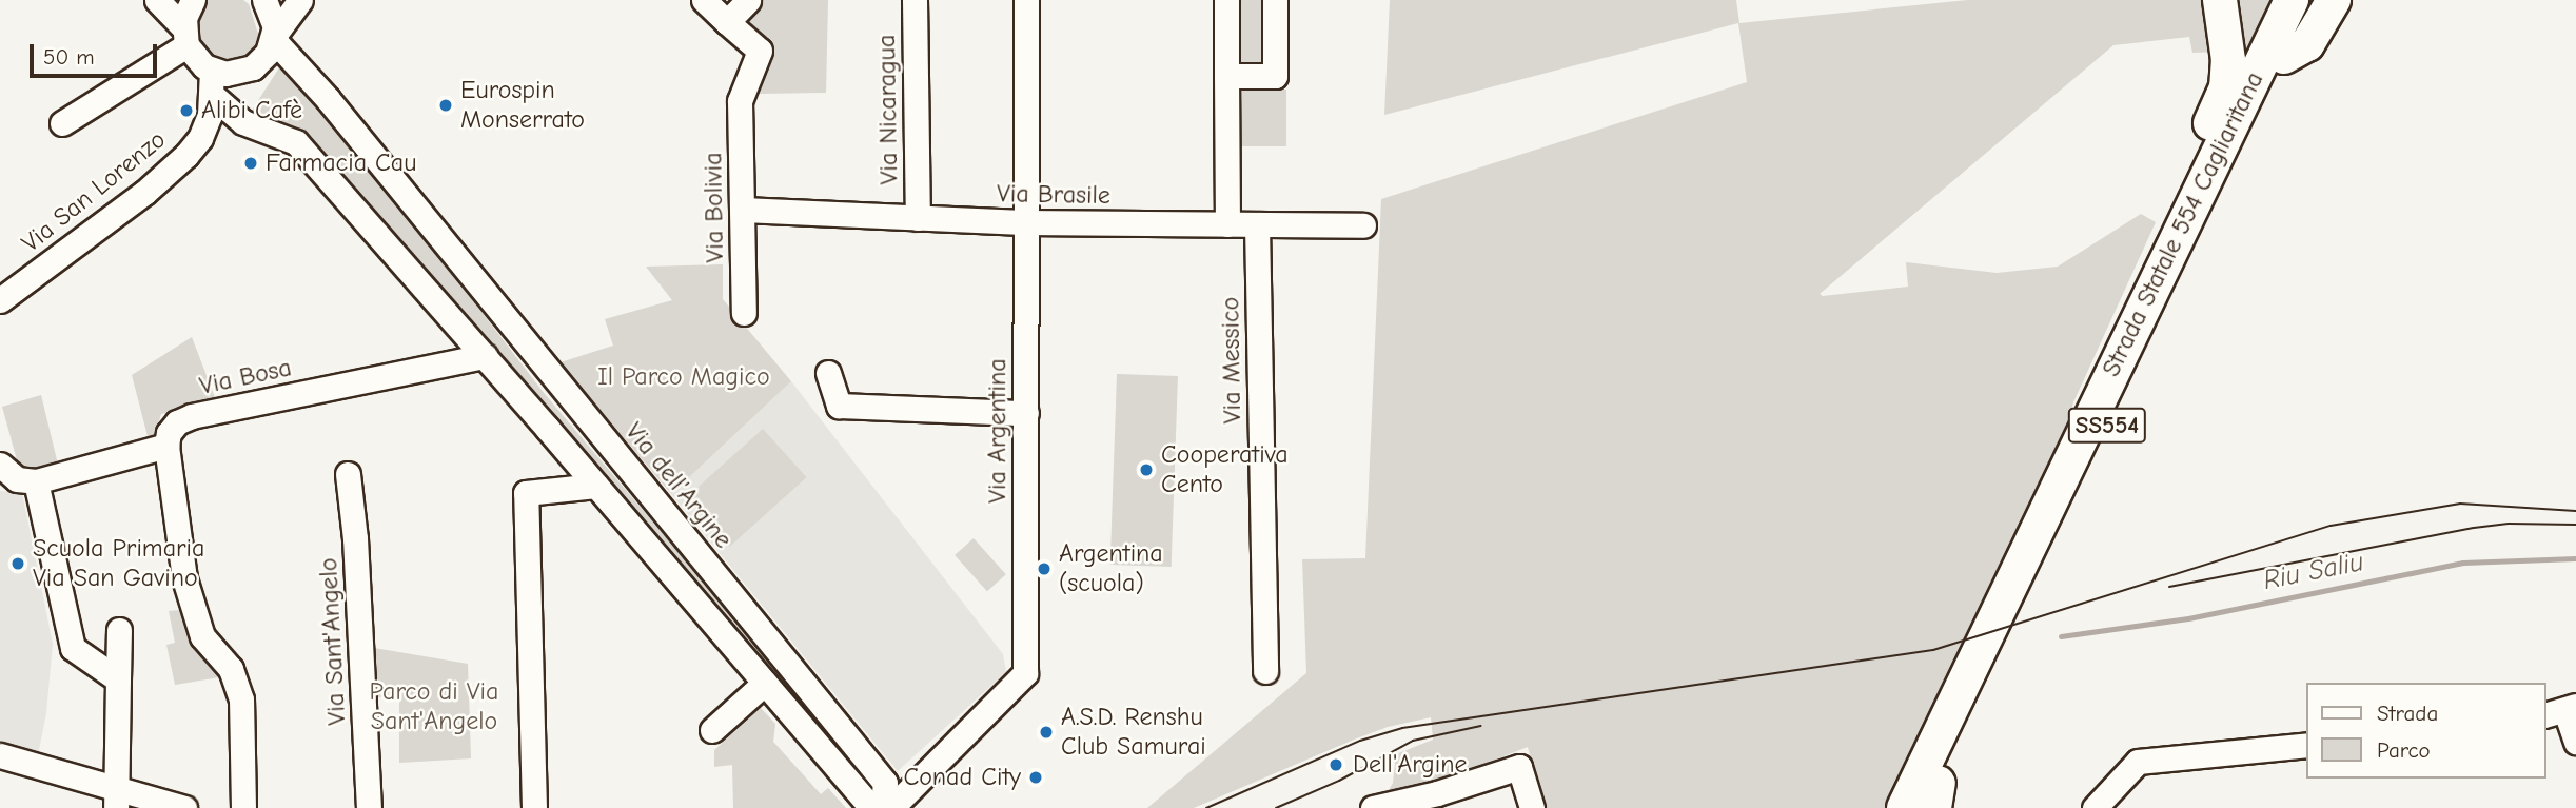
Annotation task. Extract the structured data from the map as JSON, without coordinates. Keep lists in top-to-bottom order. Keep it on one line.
{"streets":{"highway":["Strada Statale 554 Cagliaritana","SS554"],"street":["Via Nicaragua","Via San Lorenzo","Via Brasile","Via Bolivia","Via Messico","Via Bosa","Via Argentina","Via dell'Argine","Via Sant'Angelo"]},"crossings":[["Via Nicaragua","Via Brasile"],["Via Brasile","Via Bolivia"],["Via Brasile","Via Messico"],["Via Brasile","Via Argentina"],["Via Argentina","Via dell'Argine"]],"water":["Riu Saliu"],"parks":["Il Parco Magico","Parco di Via Sant'Angelo"],"places":["Eurospin Monserrato","Alibi Cafè","Farmacia Cau","Cooperativa Cento","Scuola Primaria Via San Gavino","Argentina (scuola)","A.S.D. Renshu Club Samurai","Dell'Argine","Conad City"],"legend":["Strada","Parco"],"scale_bar":"50 m"}
